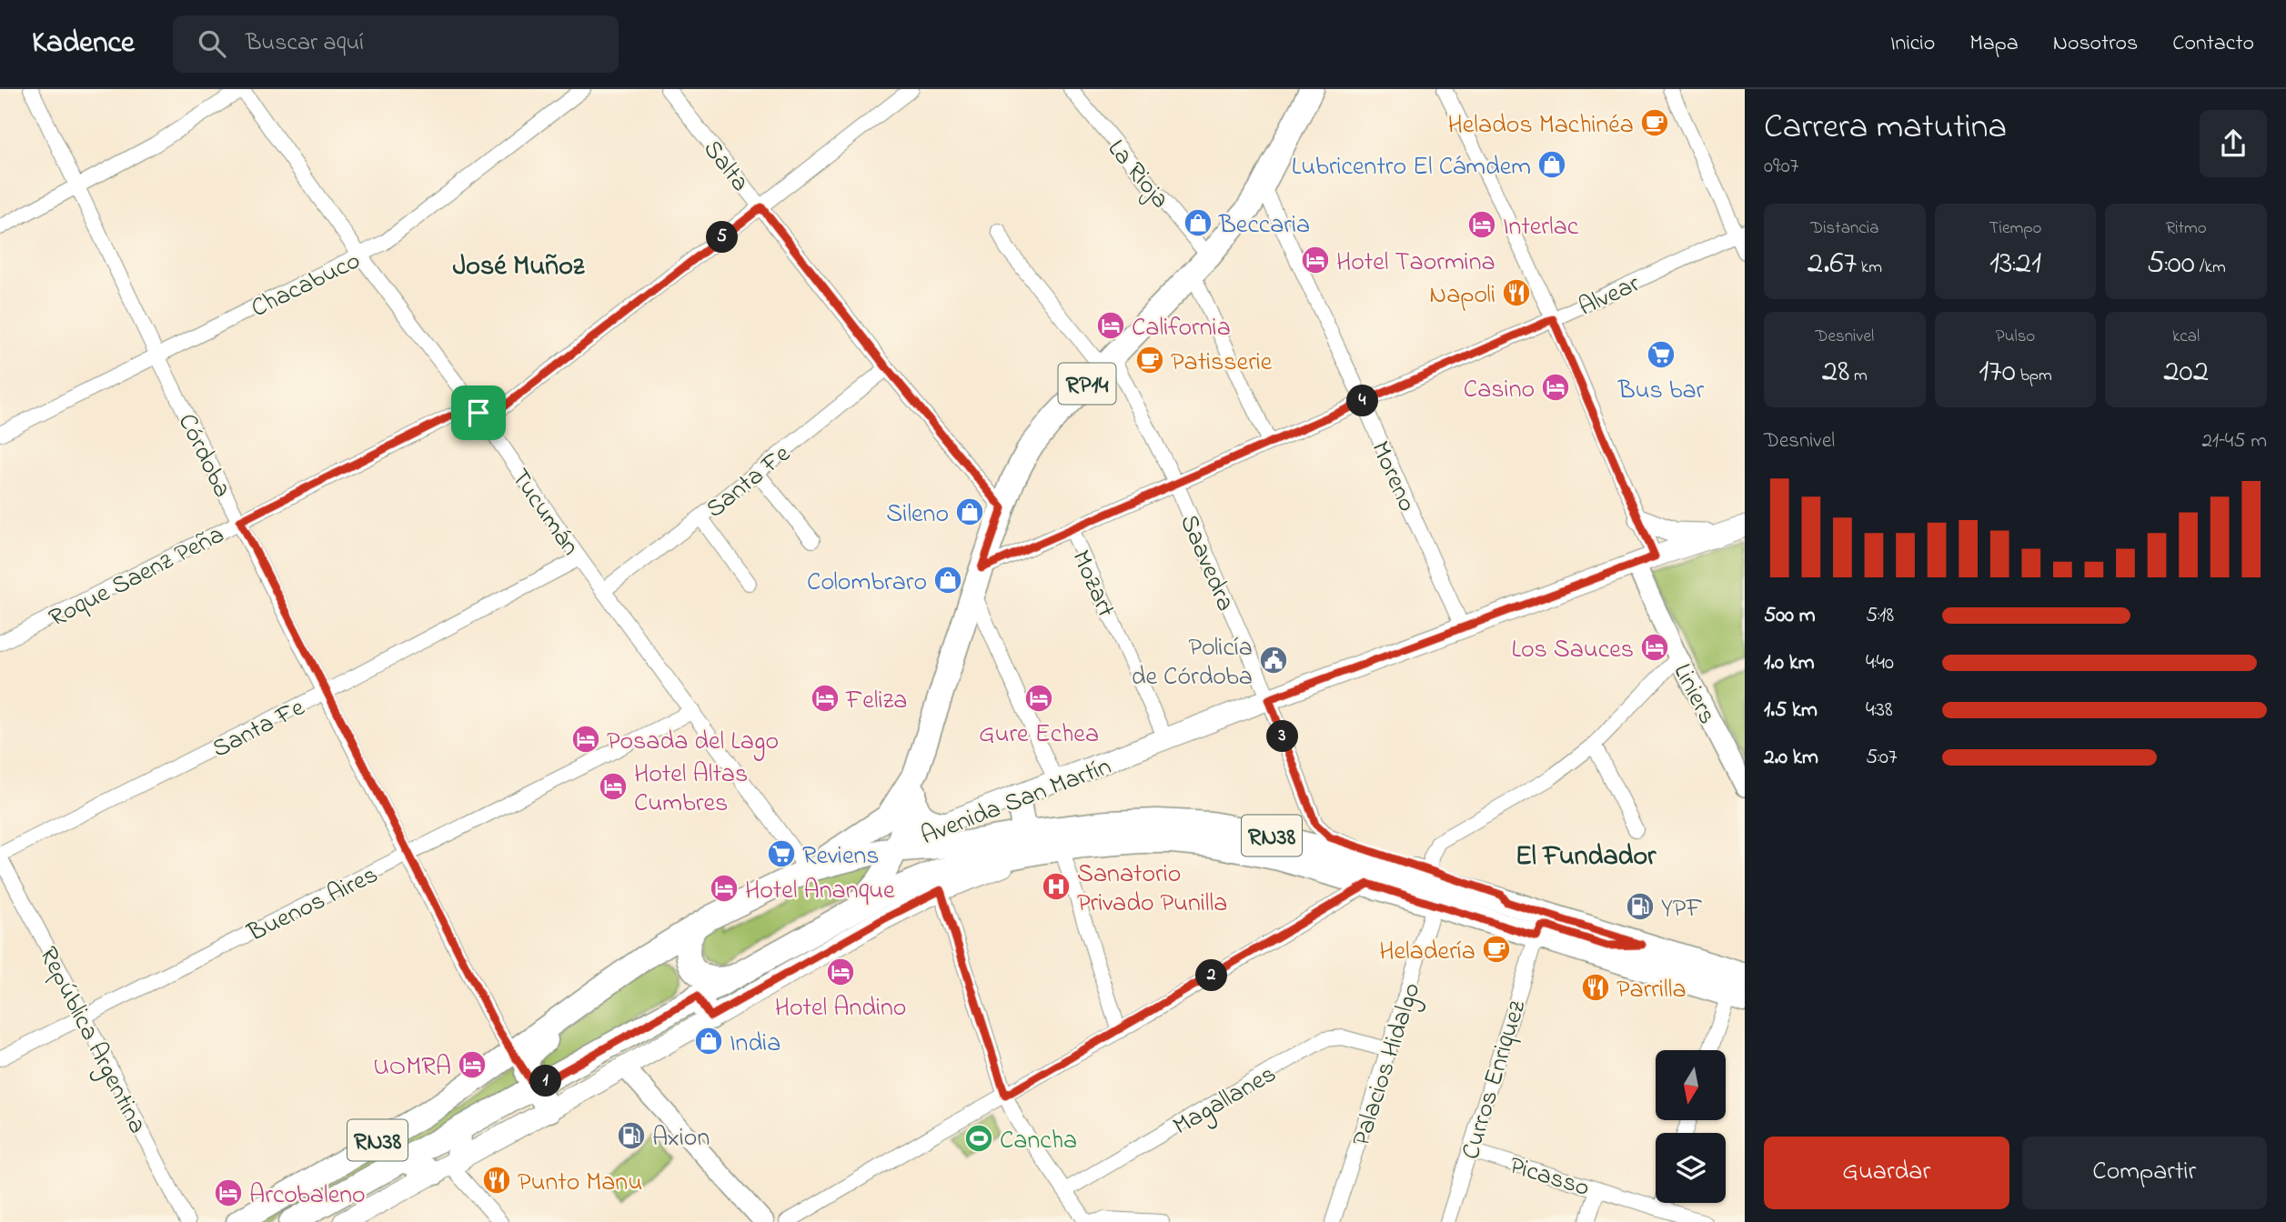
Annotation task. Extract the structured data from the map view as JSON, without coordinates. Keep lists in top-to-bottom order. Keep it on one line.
{"streets":{"main road":["RP14","Avenida San Martín","RN38"],"street":["Salta","La Rioja","Chacabuco","Alvear","Córdoba","Moreno","Santa Fe","Tucumán","Saavedra","Roque Saenz Peña","Mozart","Liniers","Buenos Aires","República Argentina","Palacios Hidalgo","Curros Enriquez","Magallanes","Picasso"]},"crossings":[["Salta","RP14"],["Salta","Santa Fe"],["Salta","Roque Saenz Peña"],["La Rioja","Alvear"],["La Rioja","RP14"],["Chacabuco","Córdoba"],["Chacabuco","Tucumán"],["Alvear","RP14"],["Alvear","Moreno"],["Alvear","Saavedra"],["Alvear","Mozart"],["RP14","Moreno"],["RP14","Tucumán"],["RP14","Saavedra"],["RP14","Avenida San Martín"],["RP14","RN38"],["Córdoba","Santa Fe"],["Córdoba","Roque Saenz Peña"],["Córdoba","RN38"],["Córdoba","Buenos Aires"],["Moreno","Avenida San Martín"],["Santa Fe","Tucumán"],["Santa Fe","República Argentina"],["Tucumán","Roque Saenz Peña"],["Tucumán","RN38"],["Tucumán","Buenos Aires"],["Saavedra","Avenida San Martín"],["Mozart","Avenida San Martín"],["Liniers","Avenida San Martín"],["Avenida San Martín","RN38"],["RN38","Palacios Hidalgo"],["RN38","Curros Enriquez"],["Buenos Aires","República Argentina"],["Palacios Hidalgo","Magallanes"],["Curros Enriquez","Picasso"]],"districts":["José Muñoz","El Fundador"],"places":{"cafe":["Helados Machinéa","Patisserie","Heladería"],"shop":["Lubricentro El Cámdem","Beccaria","Sileno","Colombraro","India"],"hotel":["Interlac","Hotel Taormina","California","Casino","Los Sauces","Feliza","Gure Echea","Posada del Lago","Hotel Altas Cumbres","Hotel Ananque","Hotel Andino","UOMRA","Arcobaleno"],"restaurant":["Napoli","Parrilla","Punto Manu"],"supermarket":["Bus bar","Reviens"],"public building":["Policía de Córdoba"],"hospital":["Sanatorio Privado Punilla"],"fuel station":["YPF","Axion"],"sports":["Cancha"]},"north":"bottom","page":{"header":"Kadence","search":"Buscar aquí","nav":["Inicio","Mapa","Nosotros","Contacto"],"heading":["Carrera matutina","09:07"],"stats":[["Distancia","2.67 km"],["Tiempo","13:21"],["Ritmo","5:00 /km"],["Desnivel","28 m"],["Pulso","170 bpm"],["kcal","202"]],"pins":["5","4","3","2","1"],"chart":["Desnivel","21–45 m"],"list":[{"name":"500 m","note":"5:18"},{"name":"1.0 km","note":"4:40"},{"name":"1.5 km","note":"4:38"},{"name":"2.0 km","note":"5:07"}],"buttons":["Guardar","Compartir"]}}
